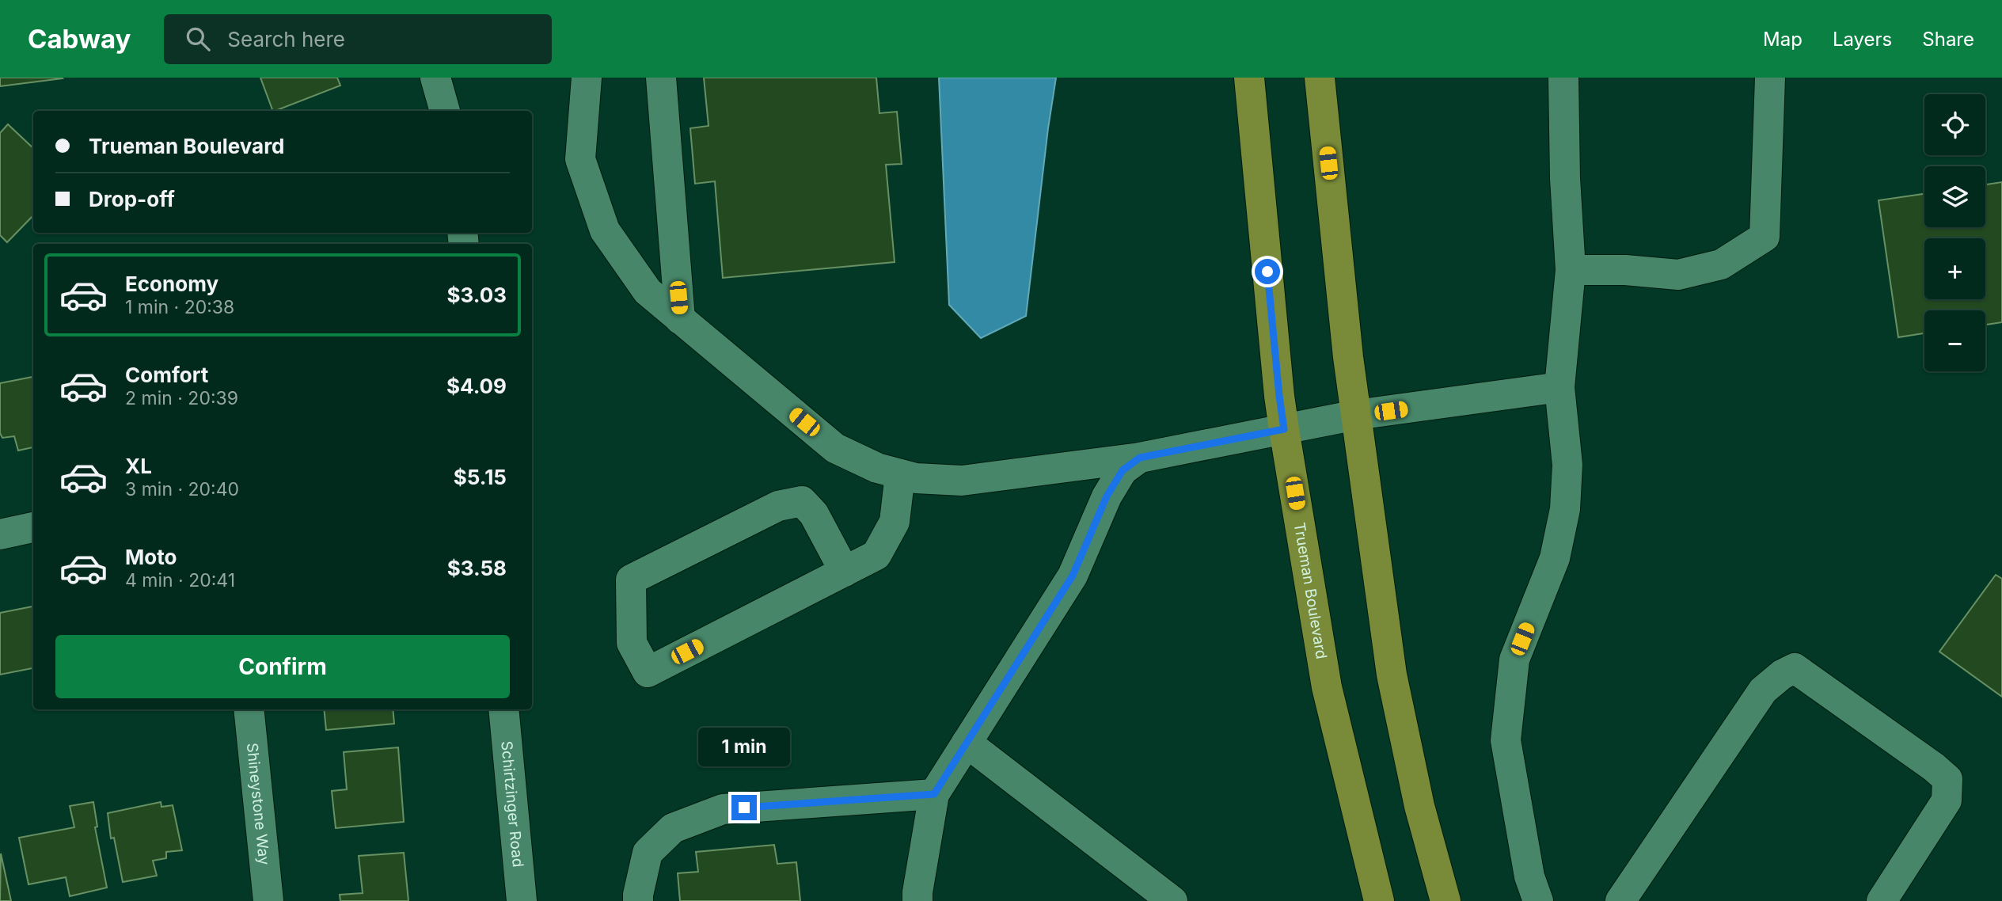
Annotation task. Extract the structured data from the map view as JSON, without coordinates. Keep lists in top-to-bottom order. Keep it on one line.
{"streets":{"main road":["Trueman Boulevard"],"street":["Shineystone Way","Schirtzinger Road"]},"page":{"header":"Cabway","search":"Search here","nav":["Map","Layers","Share"],"map_buttons":["+","−"],"banner":["Trueman Boulevard","Drop-off"],"list":[{"name":"Economy","note":"1 min · 20:38","value":"$3.03"},{"name":"Comfort","note":"2 min · 20:39","value":"$4.09"},{"name":"XL","note":"3 min · 20:40","value":"$5.15"},{"name":"Moto","note":"4 min · 20:41","value":"$3.58"}],"buttons":"Confirm","bubble":"1 min"}}
